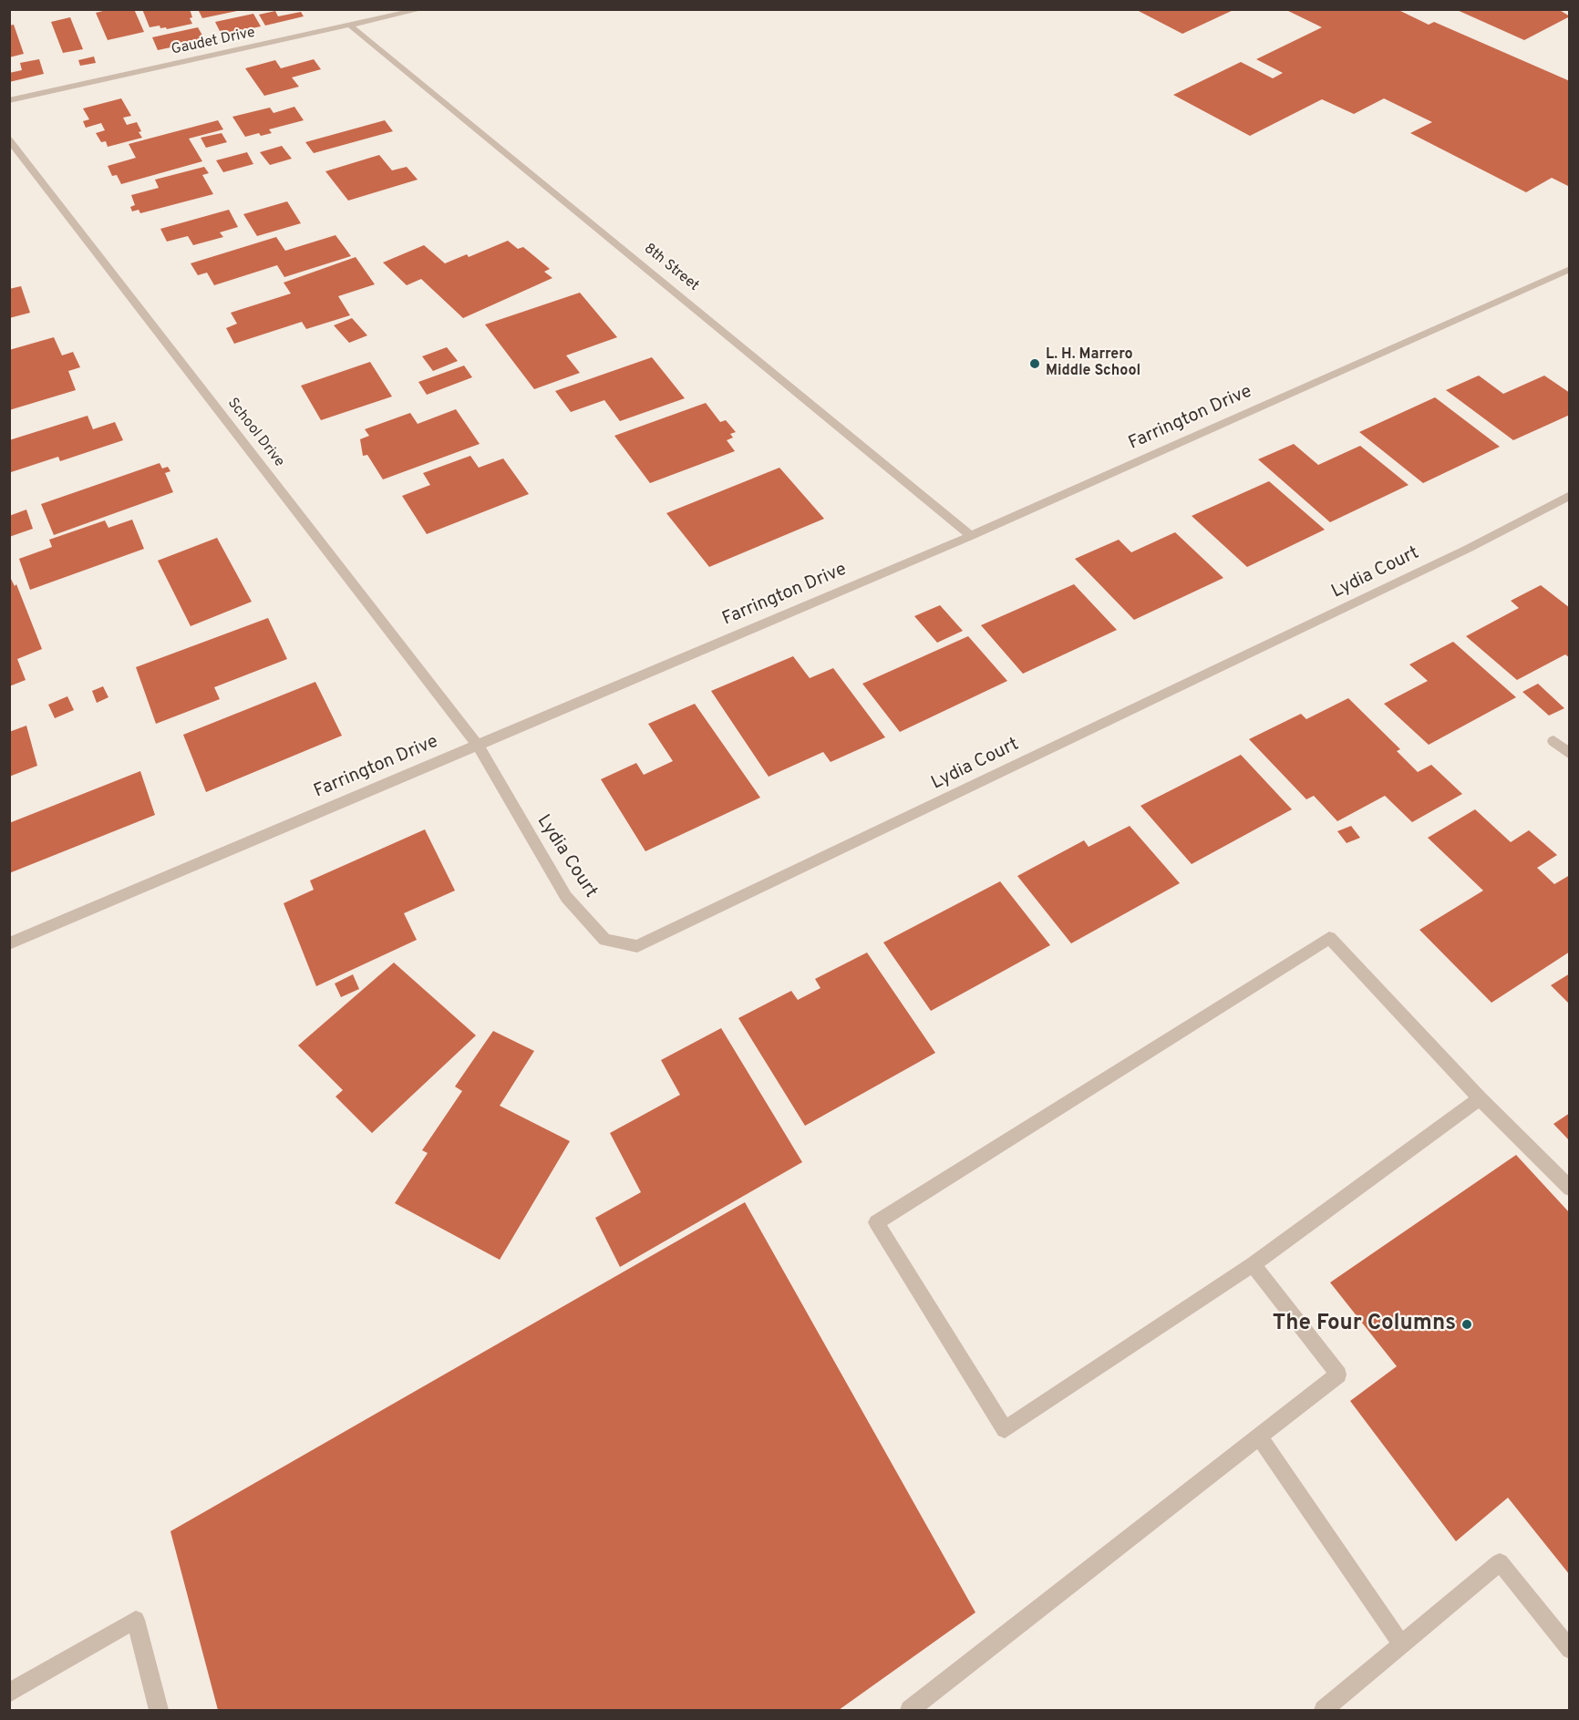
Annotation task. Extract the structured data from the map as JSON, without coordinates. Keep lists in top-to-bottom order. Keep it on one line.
{"streets":{"street":["Gaudet Drive","8th Street","Farrington Drive","School Drive","Lydia Court"]},"crossings":[["Gaudet Drive","8th Street"],["8th Street","Farrington Drive"],["Farrington Drive","School Drive"],["Farrington Drive","Lydia Court"],["School Drive","Lydia Court"]],"places":["L. H. Marrero Middle School","The Four Columns"]}
